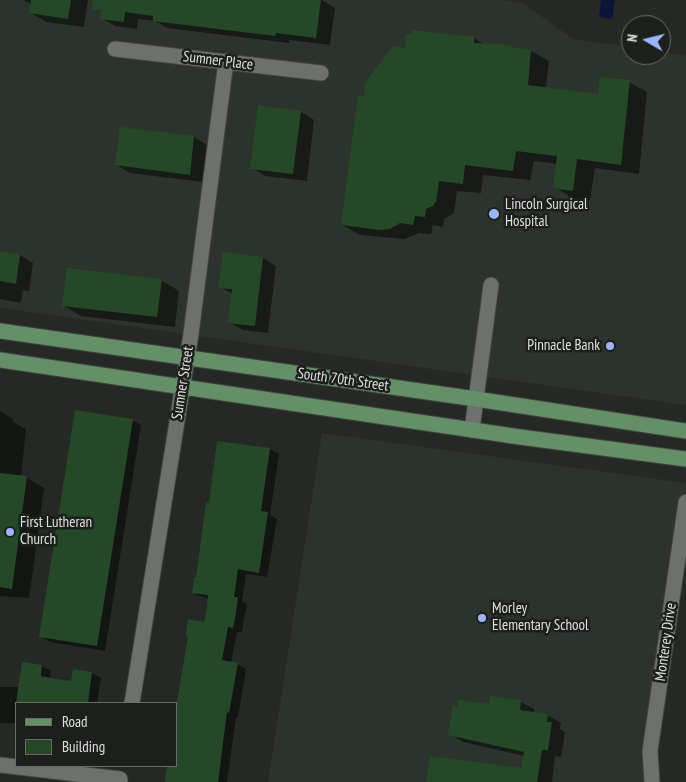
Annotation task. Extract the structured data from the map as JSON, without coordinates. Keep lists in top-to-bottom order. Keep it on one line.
{"streets":{"main road":["South 70th Street"],"street":["Sumner Place","Sumner Street","Monterey Drive"]},"crossings":[["Sumner Place","Sumner Street"],["South 70th Street","Sumner Street"]],"places":["Lincoln Surgical Hospital","Pinnacle Bank","First Lutheran Church","Morley Elementary School"],"legend":["Road","Building"],"north":"left"}
